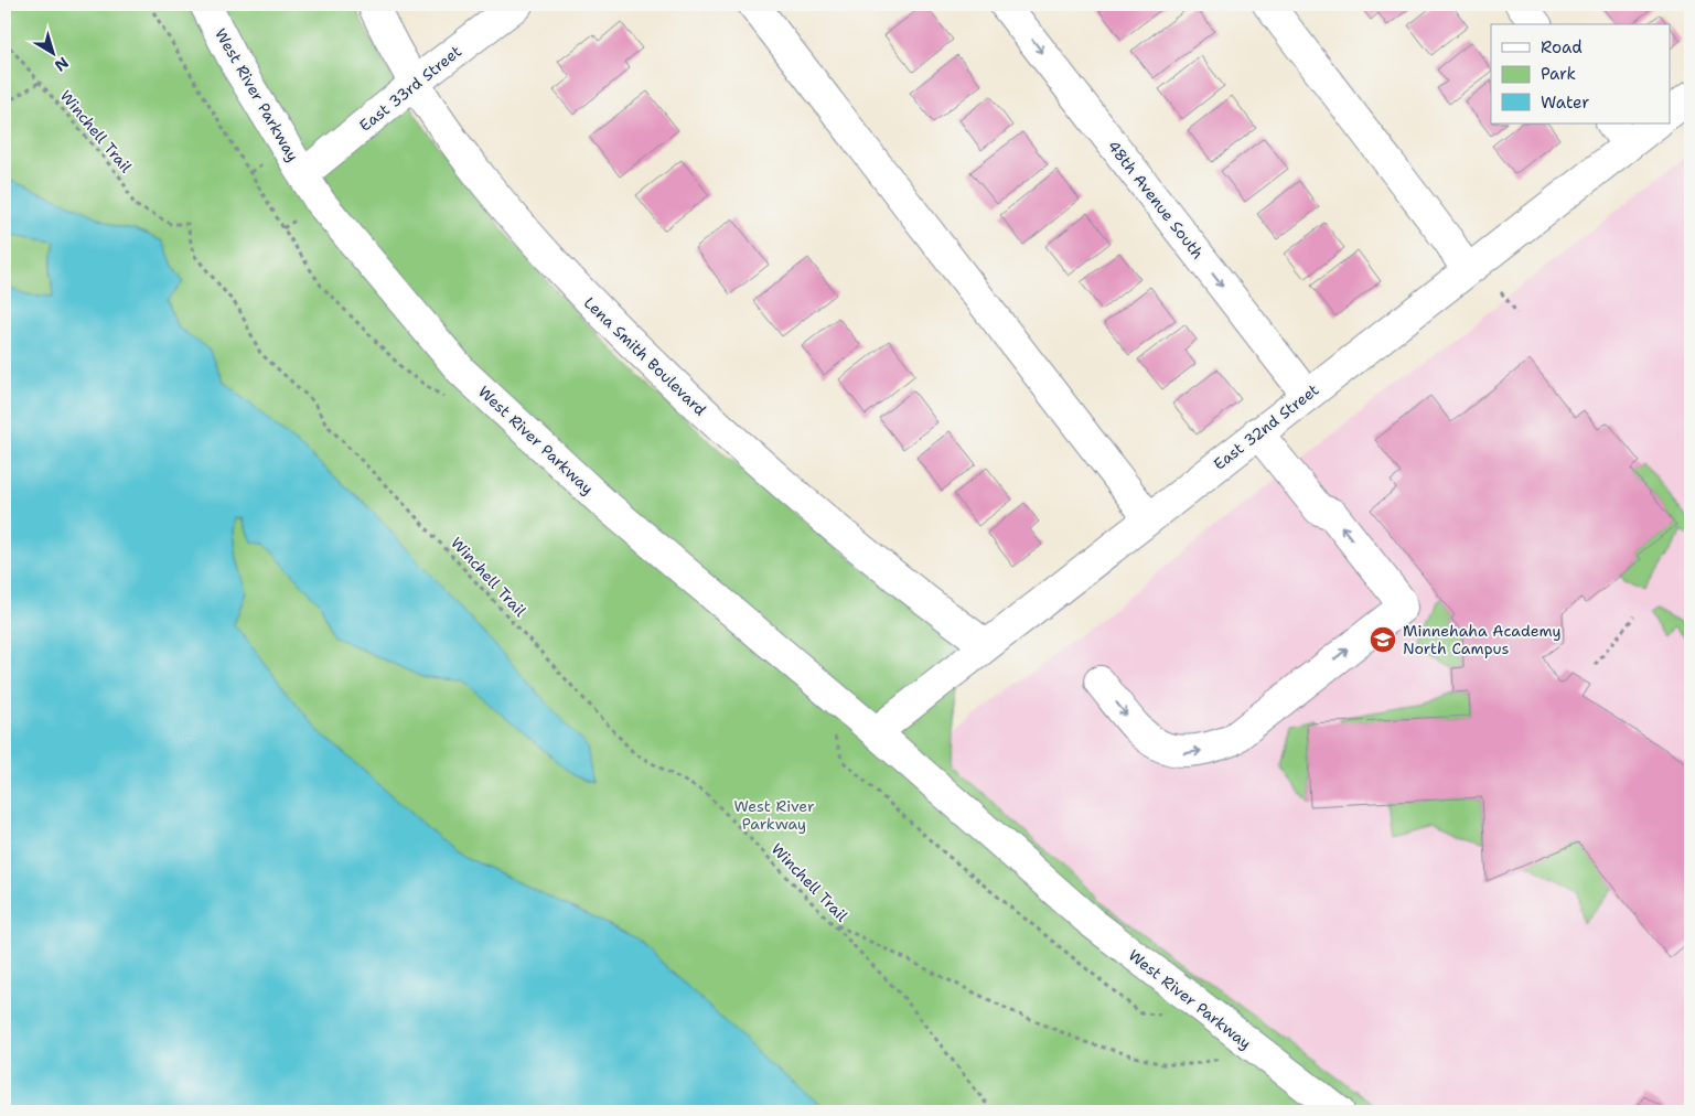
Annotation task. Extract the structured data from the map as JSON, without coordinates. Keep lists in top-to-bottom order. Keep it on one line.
{"streets":{"street":["East 33rd Street","West River Parkway","48th Avenue South","Lena Smith Boulevard","East 32nd Street"],"path":["Winchell Trail"]},"crossings":[["East 33rd Street","West River Parkway"],["East 33rd Street","Lena Smith Boulevard"],["West River Parkway","East 32nd Street"],["48th Avenue South","East 32nd Street"],["Lena Smith Boulevard","East 32nd Street"]],"parks":["West River Parkway"],"places":{"school or university":["Minnehaha Academy North Campus"]},"legend":["Road","Park","Water"],"north":"bottom right"}
